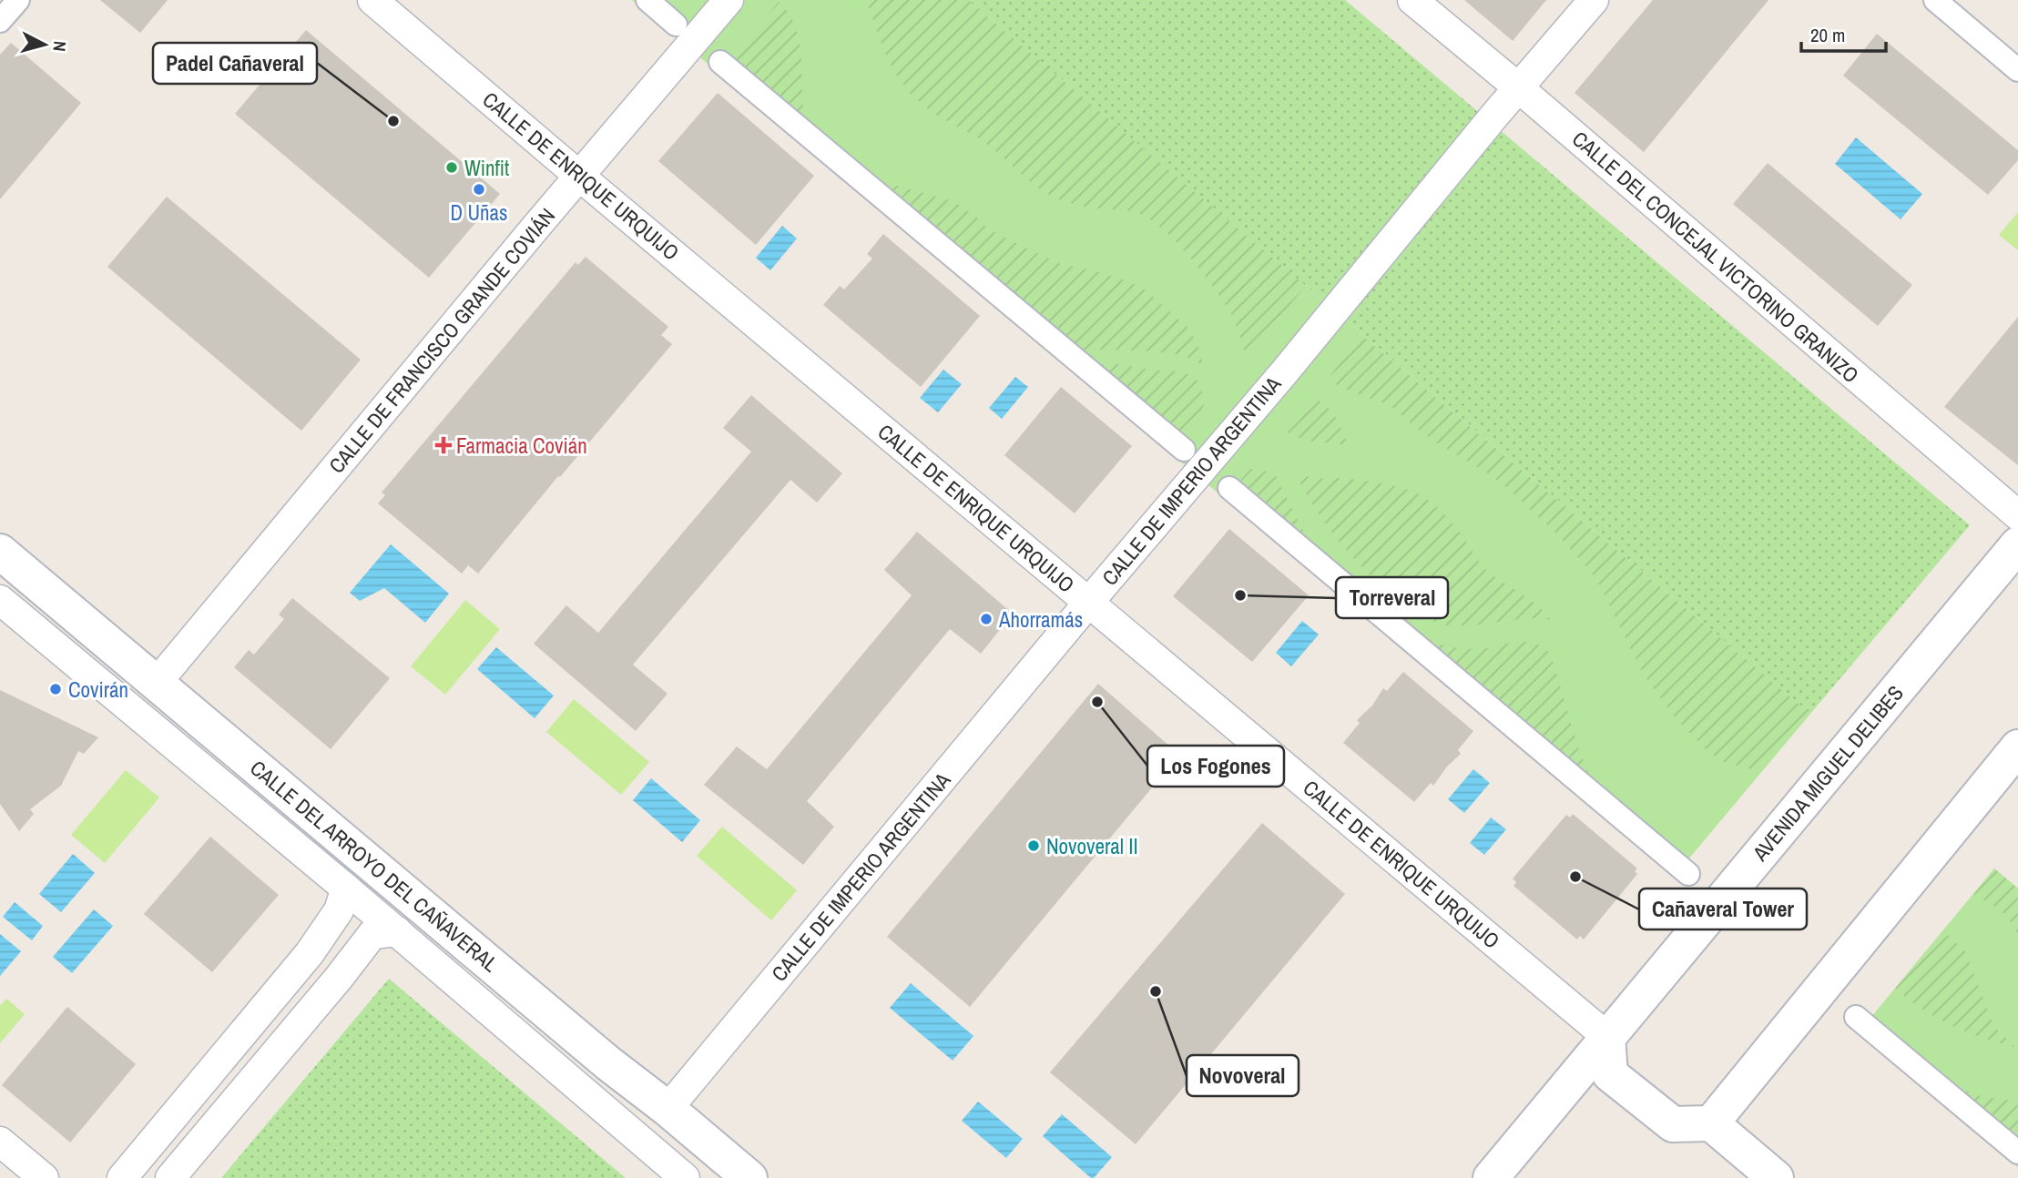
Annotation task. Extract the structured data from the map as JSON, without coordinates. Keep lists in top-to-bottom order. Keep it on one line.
{"streets":{"main road":["AVENIDA MIGUEL DELIBES","CALLE DEL ARROYO DEL CAÑAVERAL"],"street":["CALLE DE ENRIQUE URQUIJO","CALLE DEL CONCEJAL VICTORINO GRANIZO","CALLE DE FRANCISCO GRANDE COVIÁN","CALLE DE IMPERIO ARGENTINA"]},"crossings":[["CALLE DE ENRIQUE URQUIJO","CALLE DE FRANCISCO GRANDE COVIÁN"],["CALLE DE ENRIQUE URQUIJO","CALLE DE IMPERIO ARGENTINA"],["CALLE DE ENRIQUE URQUIJO","AVENIDA MIGUEL DELIBES"],["CALLE DEL CONCEJAL VICTORINO GRANIZO","CALLE DE IMPERIO ARGENTINA"],["CALLE DE FRANCISCO GRANDE COVIÁN","CALLE DEL ARROYO DEL CAÑAVERAL"],["CALLE DE IMPERIO ARGENTINA","CALLE DEL ARROYO DEL CAÑAVERAL"]],"places":{"other":["Padel Cañaveral","Winfit","D Uñas","Torreveral","Ahorramás","Covirán","Los Fogones","Novoveral II","Cañaveral Tower","Novoveral"],"health":["Farmacia Covián"]},"scale_bar":"20 m","north":"right"}
